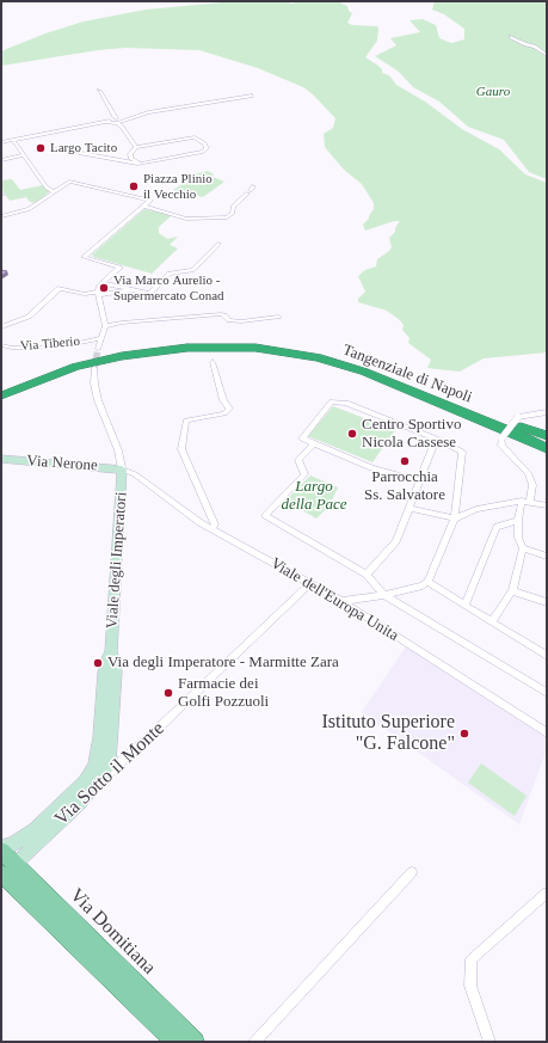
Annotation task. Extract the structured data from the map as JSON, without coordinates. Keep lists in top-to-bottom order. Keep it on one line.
{"streets":{"highway":["Tangenziale di Napoli"],"main road":["Via Domitiana"],"street":["Via Tiberio","Via Nerone","Viale degli Imperatori","Viale dell'Europa Unita","Via Sotto il Monte"]},"crossings":[["Via Nerone","Viale degli Imperatori"],["Via Nerone","Viale dell'Europa Unita"],["Viale degli Imperatori","Viale dell'Europa Unita"],["Viale degli Imperatori","Via Sotto il Monte"],["Viale dell'Europa Unita","Via Sotto il Monte"],["Via Sotto il Monte","Via Domitiana"]],"parks":["Gauro","Largo della Pace"],"places":["Largo Tacito","Piazza Plinio il Vecchio","Via Marco Aurelio - Supermercato Conad","Centro Sportivo Nicola Cassese","Parrocchia Ss. Salvatore","Via degli Imperatore - Marmitte Zara","Farmacie dei Golfi Pozzuoli","Istituto Superiore \"G. Falcone\""]}
